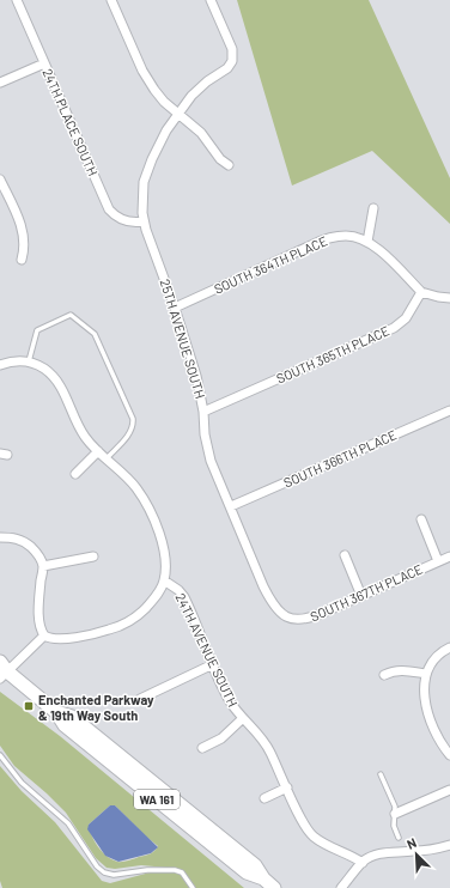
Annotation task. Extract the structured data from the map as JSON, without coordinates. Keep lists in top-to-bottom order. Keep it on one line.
{"streets":{"main road":["WA 161"],"street":["24TH PLACE SOUTH","SOUTH 364TH PLACE","25TH AVENUE SOUTH","SOUTH 365TH PLACE","SOUTH 366TH PLACE","SOUTH 367TH PLACE","24TH AVENUE SOUTH"]},"crossings":[["24TH PLACE SOUTH","25TH AVENUE SOUTH"],["SOUTH 364TH PLACE","25TH AVENUE SOUTH"],["25TH AVENUE SOUTH","SOUTH 365TH PLACE"],["25TH AVENUE SOUTH","SOUTH 366TH PLACE"],["25TH AVENUE SOUTH","SOUTH 367TH PLACE"]],"places":{"transit":["Enchanted Parkway & 19th Way South"]},"north":"top left"}
